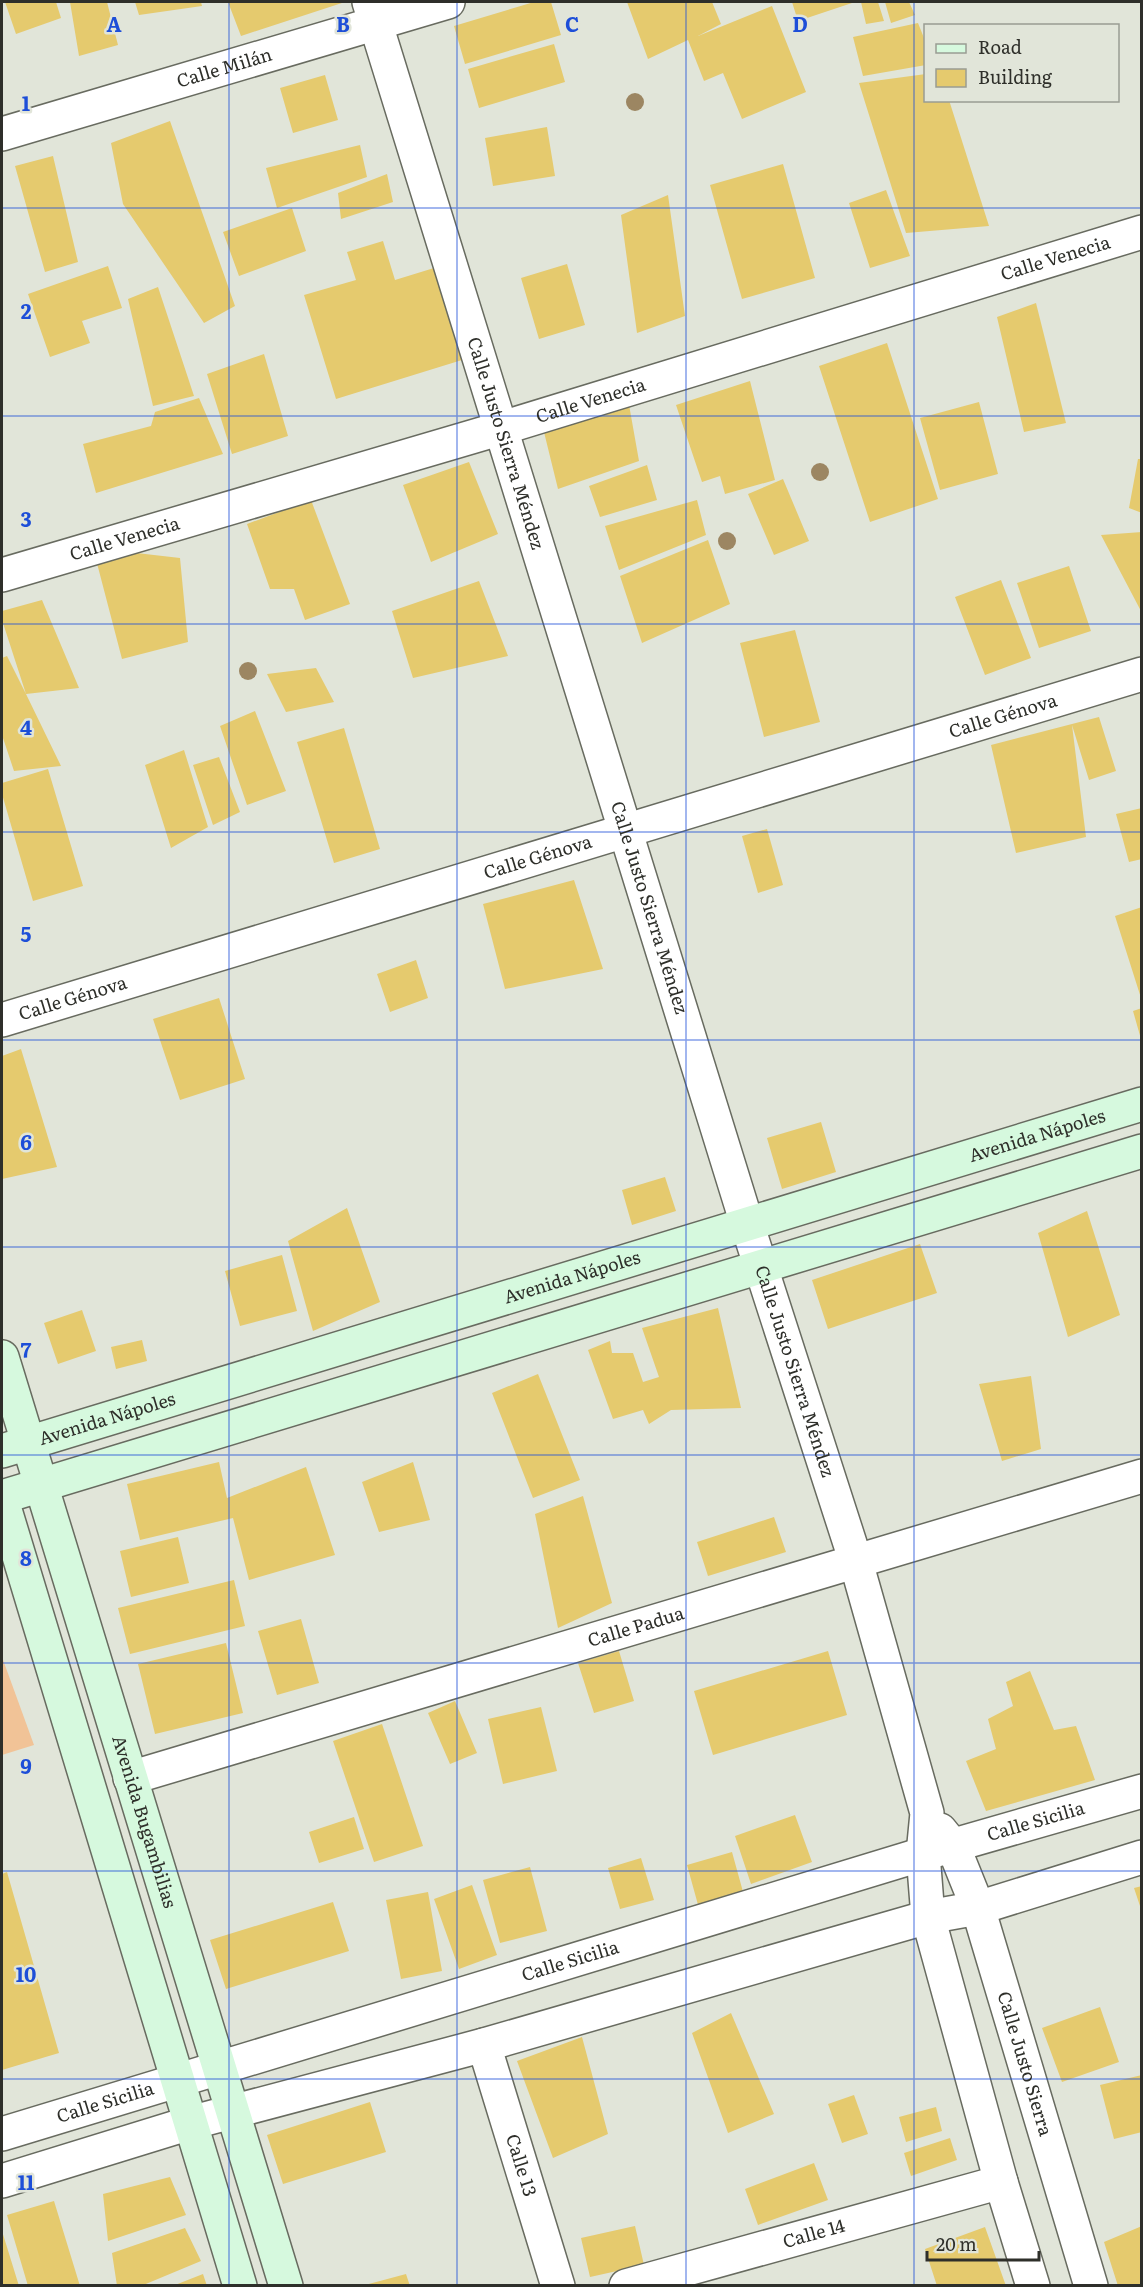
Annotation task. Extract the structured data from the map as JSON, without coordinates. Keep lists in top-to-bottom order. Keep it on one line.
{"streets":{"main road":["Avenida Nápoles","Avenida Bugambilias"],"street":["Calle Milán","Calle Venecia","Calle Justo Sierra Méndez","Calle Génova","Calle Padua","Calle Sicilia","Calle Justo Sierra","Calle 13","Calle 14"]},"crossings":[["Calle Milán","Calle Justo Sierra Méndez"],["Calle Venecia","Calle Justo Sierra Méndez"],["Calle Justo Sierra Méndez","Calle Génova"],["Calle Justo Sierra Méndez","Avenida Nápoles"],["Calle Justo Sierra Méndez","Calle Padua"],["Calle Justo Sierra Méndez","Calle Sicilia"],["Calle Justo Sierra Méndez","Calle Justo Sierra"],["Avenida Nápoles","Avenida Bugambilias"],["Calle Padua","Avenida Bugambilias"],["Avenida Bugambilias","Calle Sicilia"],["Calle Sicilia","Calle Justo Sierra"]],"legend":["Road","Building"],"scale_bar":"20 m","grid":{"columns":["A","B","C","D"],"rows":["1","2","3","4","5","6","7","8","9","10","11"]}}
